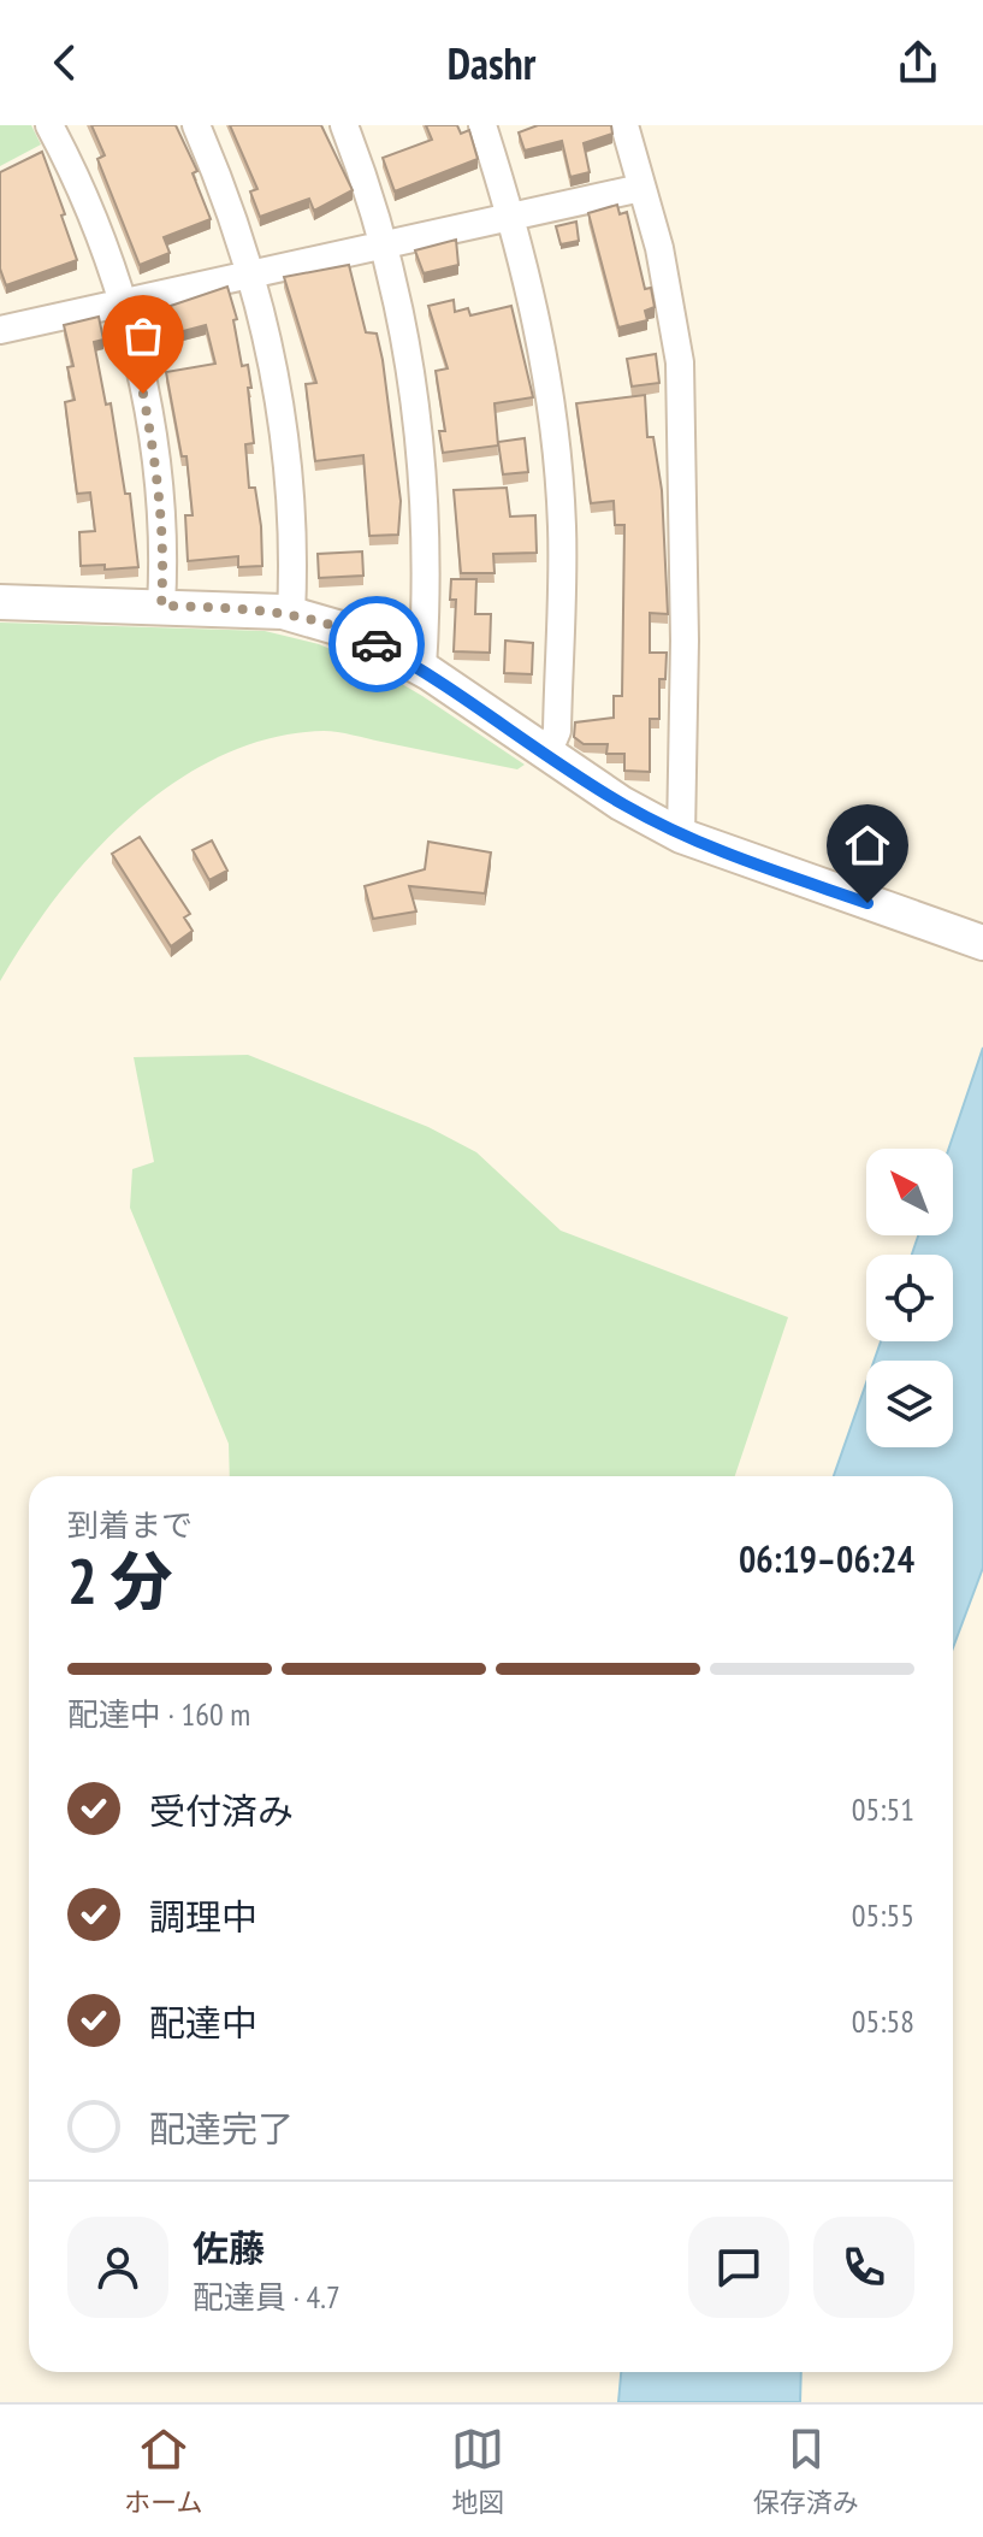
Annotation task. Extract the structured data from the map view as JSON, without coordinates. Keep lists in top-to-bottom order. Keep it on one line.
{"north":"top left","page":{"header":"Dashr","heading":["2 分","到着まで","06:19–06:24"],"panel":["佐藤","配達員 · 4.7"],"bar":"配達中 · 160 m","list":[["受付済み","05:51"],["調理中","05:55"],["配達中","05:58"],"配達完了"],"tabs":["ホーム","地図","保存済み"]}}
